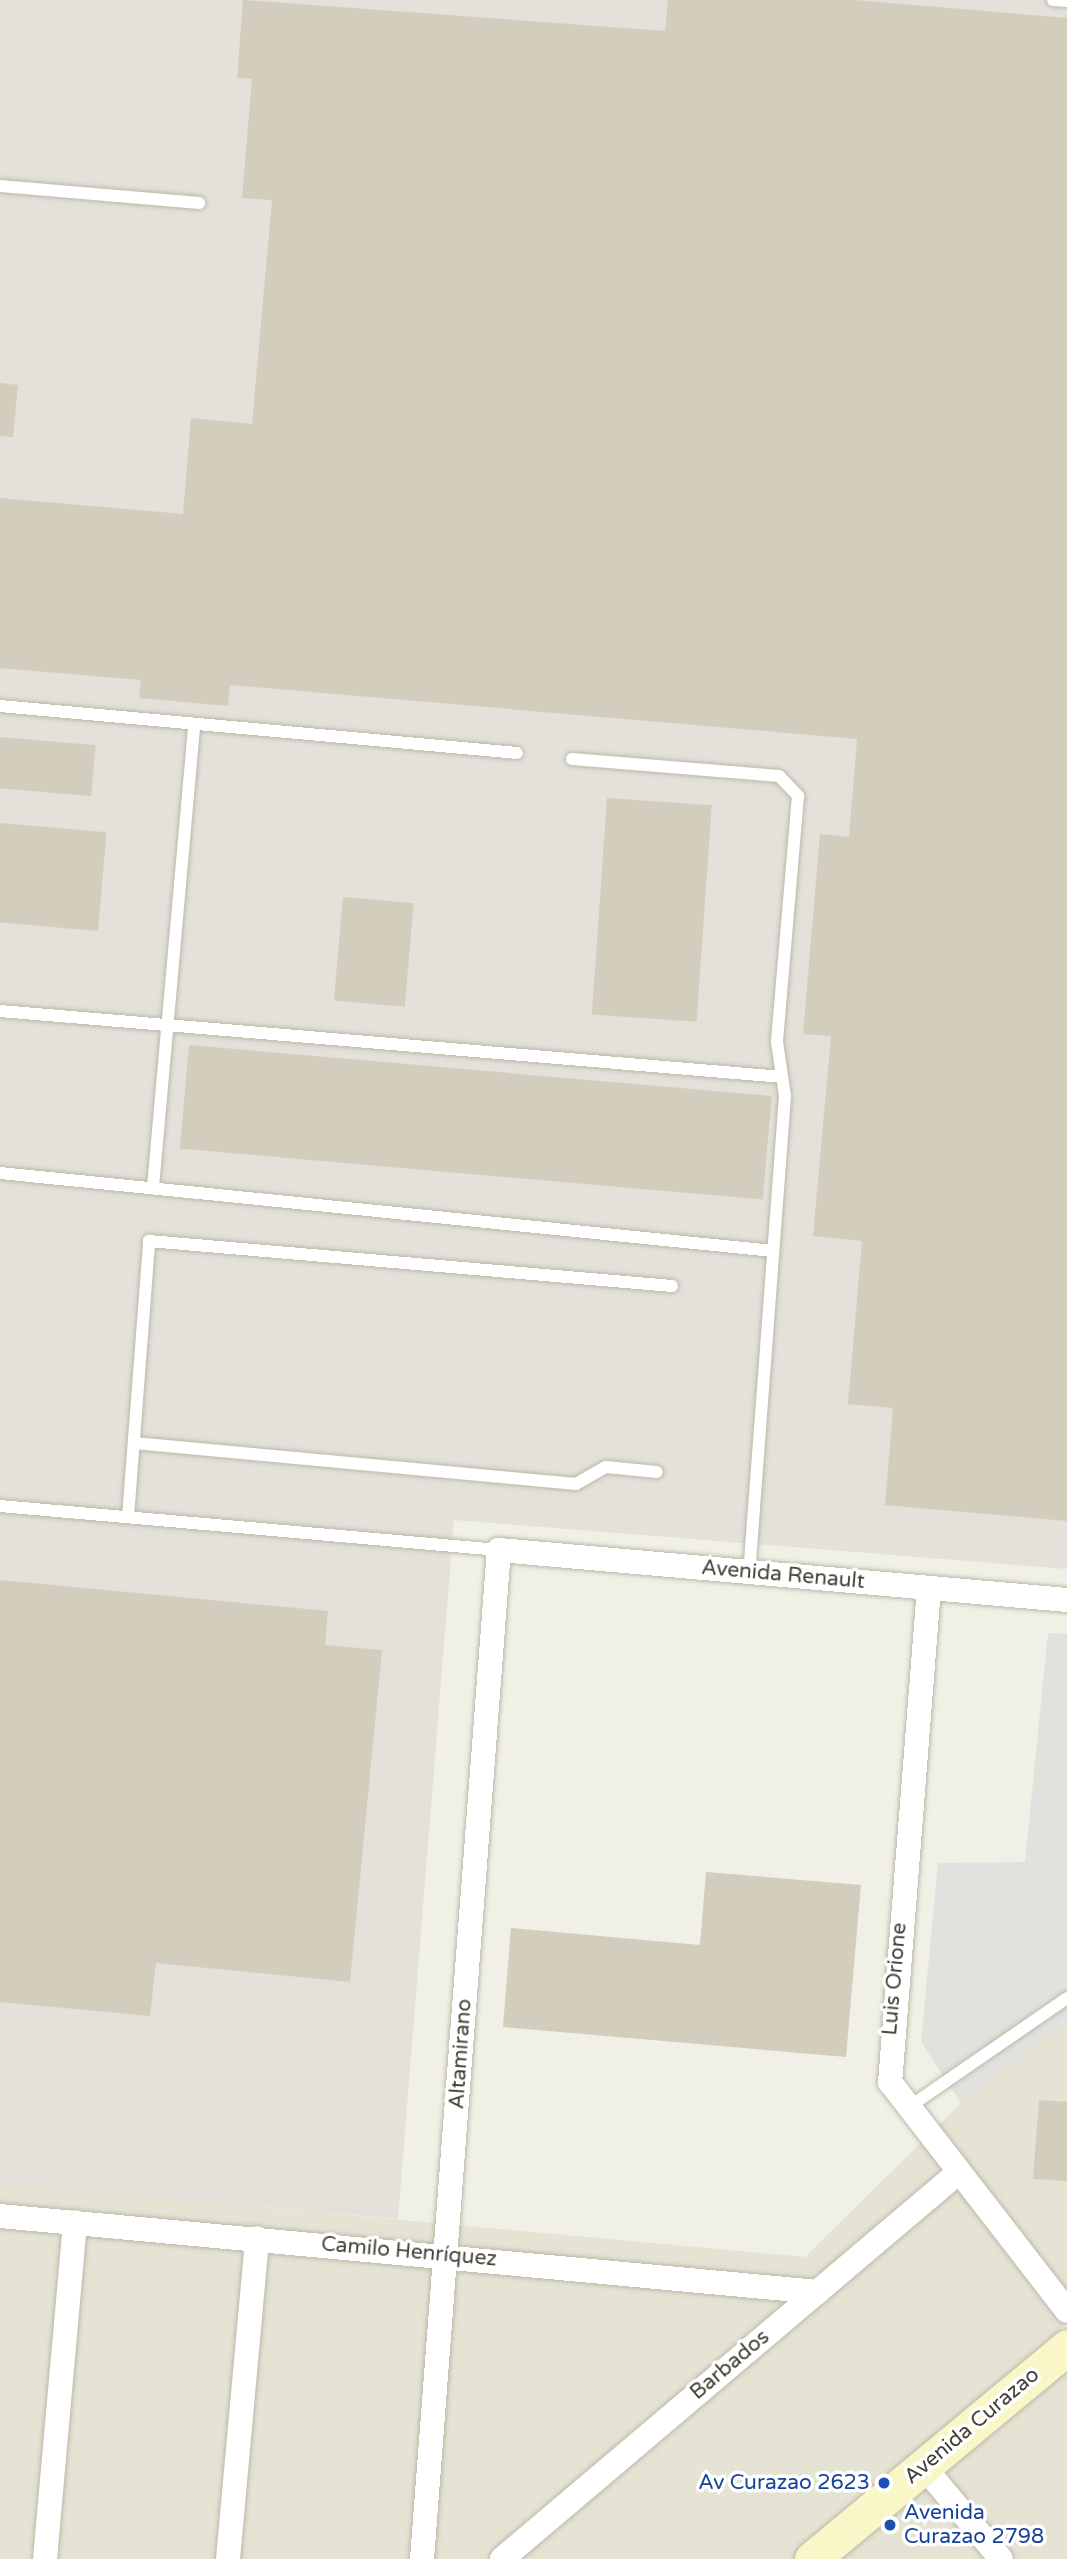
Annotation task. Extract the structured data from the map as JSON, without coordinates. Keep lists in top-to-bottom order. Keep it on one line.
{"streets":{"street":["Avenida Renault","Luis Orione","Altamirano","Camilo Henríquez","Barbados","Avenida Curazao"]},"crossings":[["Avenida Renault","Luis Orione"],["Avenida Renault","Altamirano"],["Luis Orione","Barbados"],["Altamirano","Camilo Henríquez"],["Camilo Henríquez","Barbados"]],"places":["Av Curazao 2623","Avenida Curazao 2798"]}
